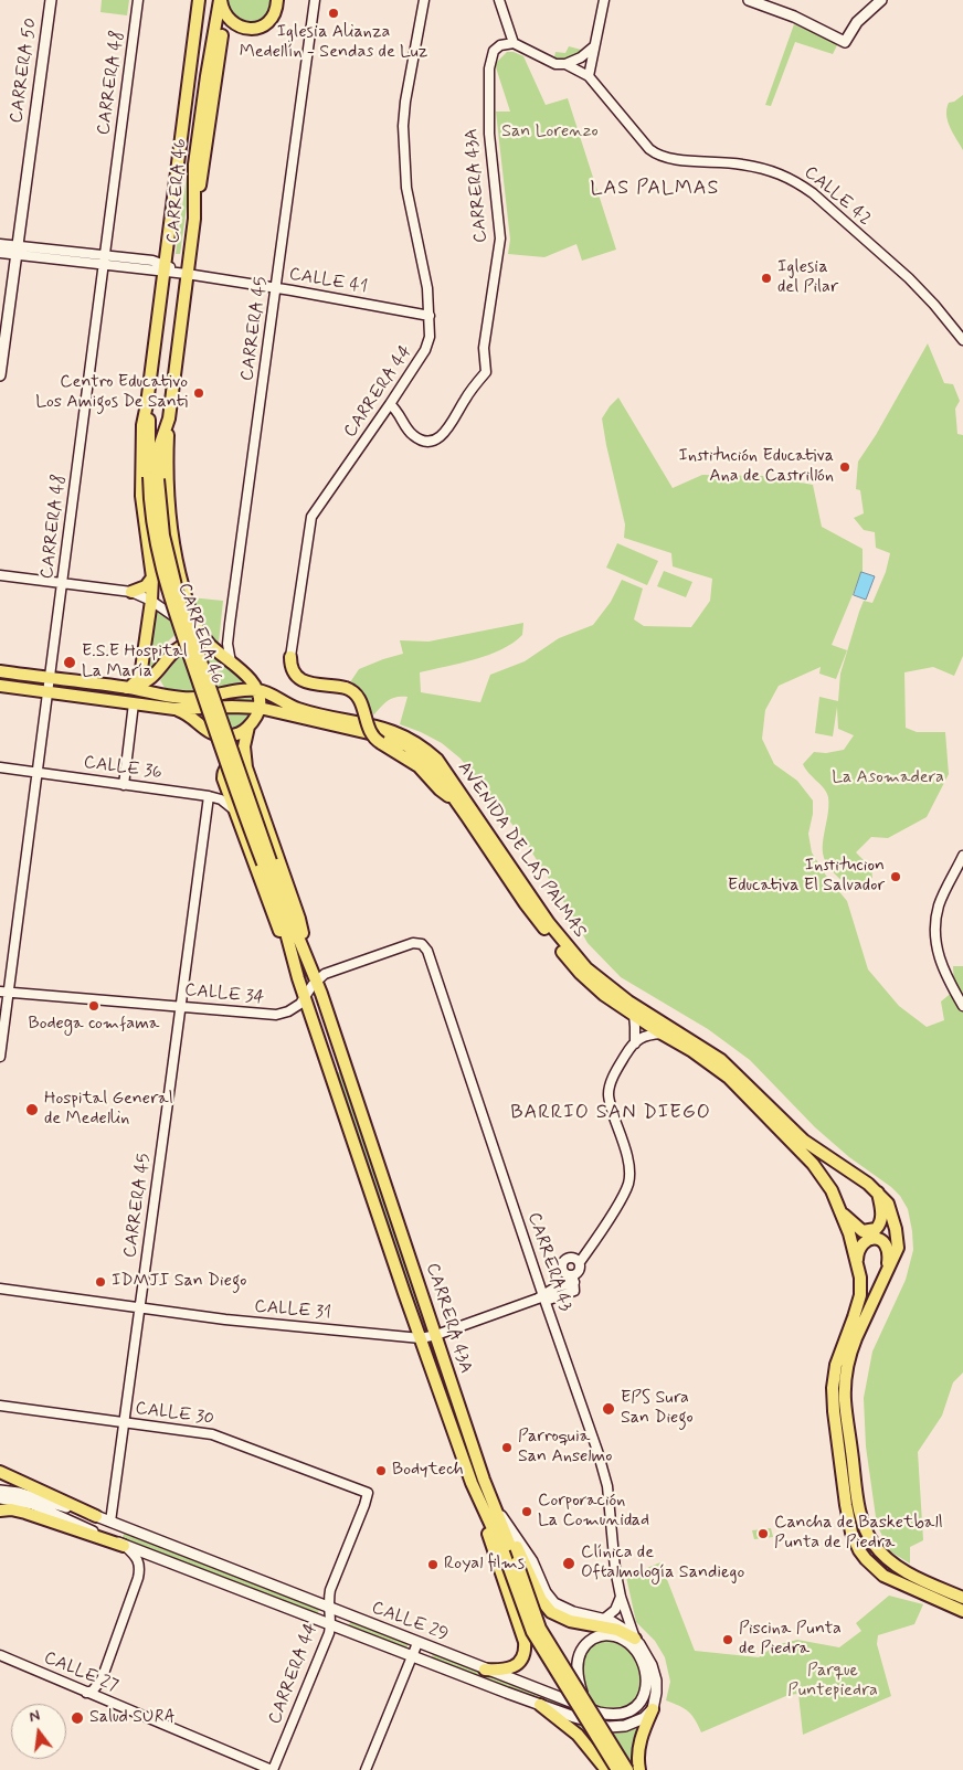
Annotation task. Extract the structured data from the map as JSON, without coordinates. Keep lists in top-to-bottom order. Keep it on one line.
{"streets":{"main road":["CARRERA 50","CARRERA 43A","CARRERA 46","AVENIDA DE LAS PALMAS","CALLE 29"],"street":["CARRERA 48","CALLE 42","CALLE 41","CARRERA 45","CARRERA 44","CALLE 36","CALLE 34","CARRERA 43","CALLE 31","CALLE 30","CALLE 27"]},"crossings":[["CARRERA 50","CALLE 41"],["CARRERA 48","CALLE 41"],["CARRERA 48","CALLE 36"],["CARRERA 48","CALLE 34"],["CARRERA 43A","CARRERA 46"],["CARRERA 43A","CARRERA 44"],["CARRERA 43A","CALLE 34"],["CARRERA 43A","CARRERA 43"],["CARRERA 43A","CALLE 31"],["CARRERA 43A","CALLE 29"],["CARRERA 46","CALLE 41"],["CARRERA 46","CARRERA 45"],["CARRERA 46","AVENIDA DE LAS PALMAS"],["CALLE 41","CARRERA 45"],["CALLE 41","CARRERA 44"],["CARRERA 45","CALLE 36"],["CARRERA 45","CALLE 34"],["CARRERA 45","CALLE 31"],["CARRERA 45","CALLE 30"],["CARRERA 45","CALLE 29"],["CARRERA 44","CALLE 30"],["CARRERA 44","CALLE 29"],["CARRERA 44","CALLE 27"],["CALLE 34","CARRERA 43"],["CARRERA 43","CALLE 31"]],"districts":["LAS PALMAS","BARRIO SAN DIEGO"],"parks":["San Lorenzo","La Asomadera","Parque Puntepiedra"],"places":["Iglesia Alianza Medellín - Sendas de Luz","Iglesia del Pilar","Centro Educativo Los Amigos De Santi","Institución Educativa Ana de Castrillón","E.S.E Hospital La María","Institucion Educativa El Salvador","Bodega comfama","Hospital General de Medellin","IDMJI San Diego","EPS Sura San Diego","Parroquia San Anselmo","Bodytech","Corporación La Comunidad","Cancha de Basketball Punta de Piedra","Clínica de Oftalmología Sandiego","Royal films","Piscina Punta de Piedra","Salud SURA"],"north":"top"}
